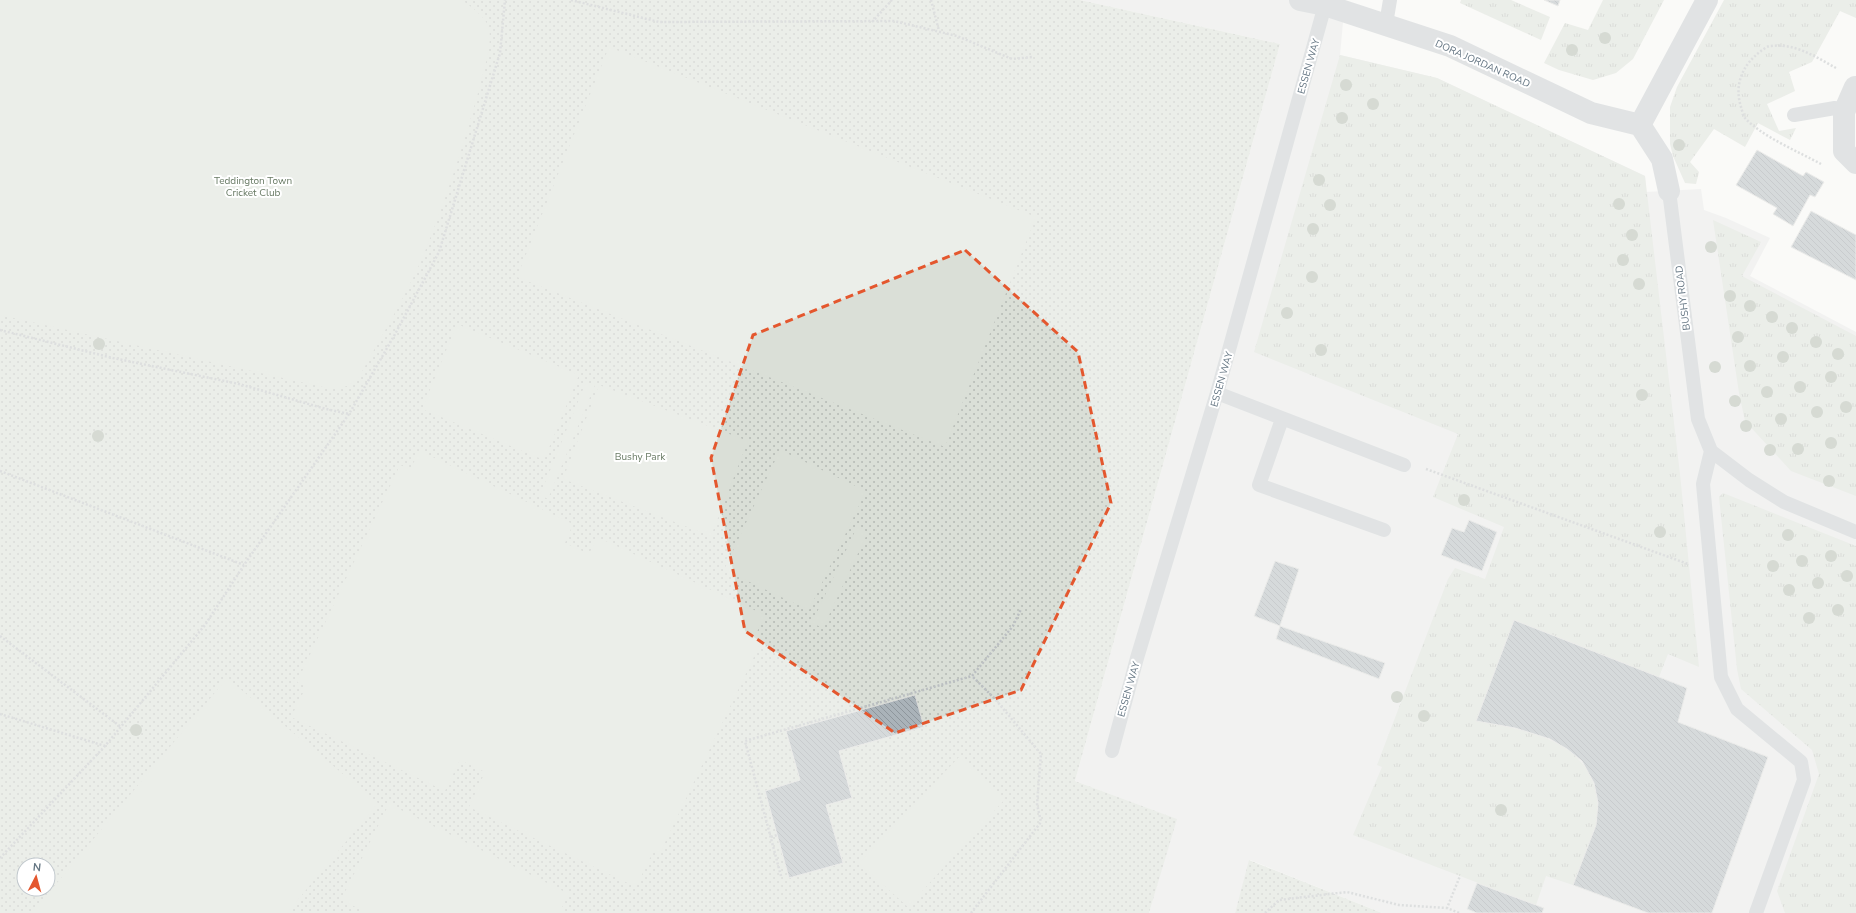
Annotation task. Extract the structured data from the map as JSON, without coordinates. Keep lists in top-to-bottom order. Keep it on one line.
{"streets":{"street":["DORA JORDAN ROAD","BUSHY ROAD"],"lane":["ESSEN WAY"]},"crossings":[["DORA JORDAN ROAD","ESSEN WAY"],["DORA JORDAN ROAD","BUSHY ROAD"]],"parks":["Teddington Town Cricket Club","Bushy Park"],"north":"top"}
